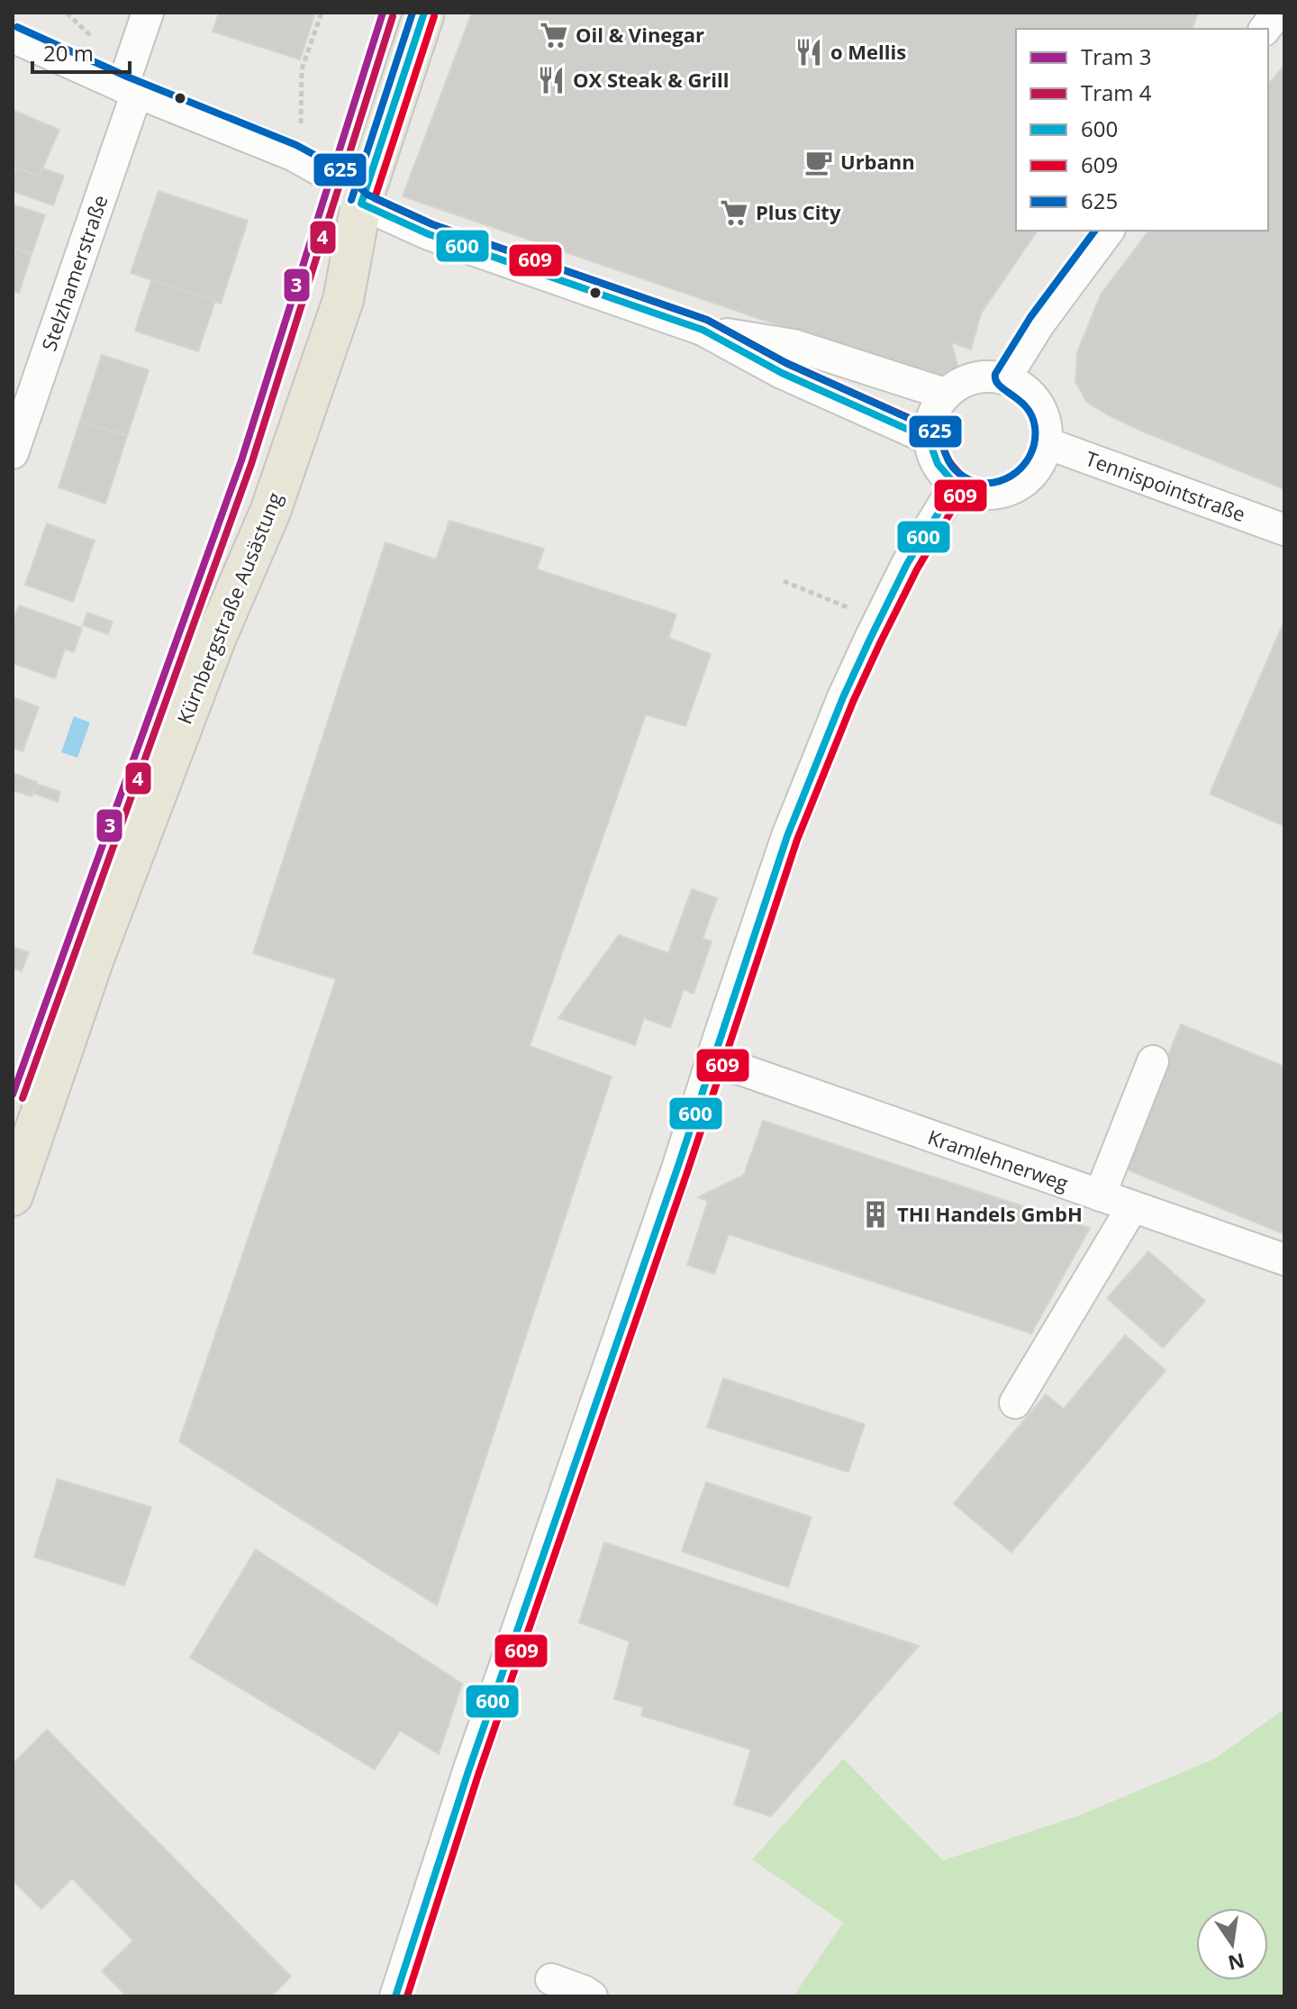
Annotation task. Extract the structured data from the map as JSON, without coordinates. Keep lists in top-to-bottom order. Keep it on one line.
{"streets":{"main road":["Kürnbergstraße Ausästung"],"street":["Stelzhamerstraße","Tennispointstraße","Kramlehnerweg"]},"places":{"supermarket":["Oil & Vinegar","Plus City"],"restaurant":["o Mellis","OX Steak & Grill"],"cafe":["Urbann"],"building":["THI Handels GmbH"]},"lines":["tram line 3","transit line 600","transit line 625","tram line 4","transit line 609"],"legend":["Tram 3","Tram 4","600","609","625"],"scale_bar":"20 m","north":"bottom"}
